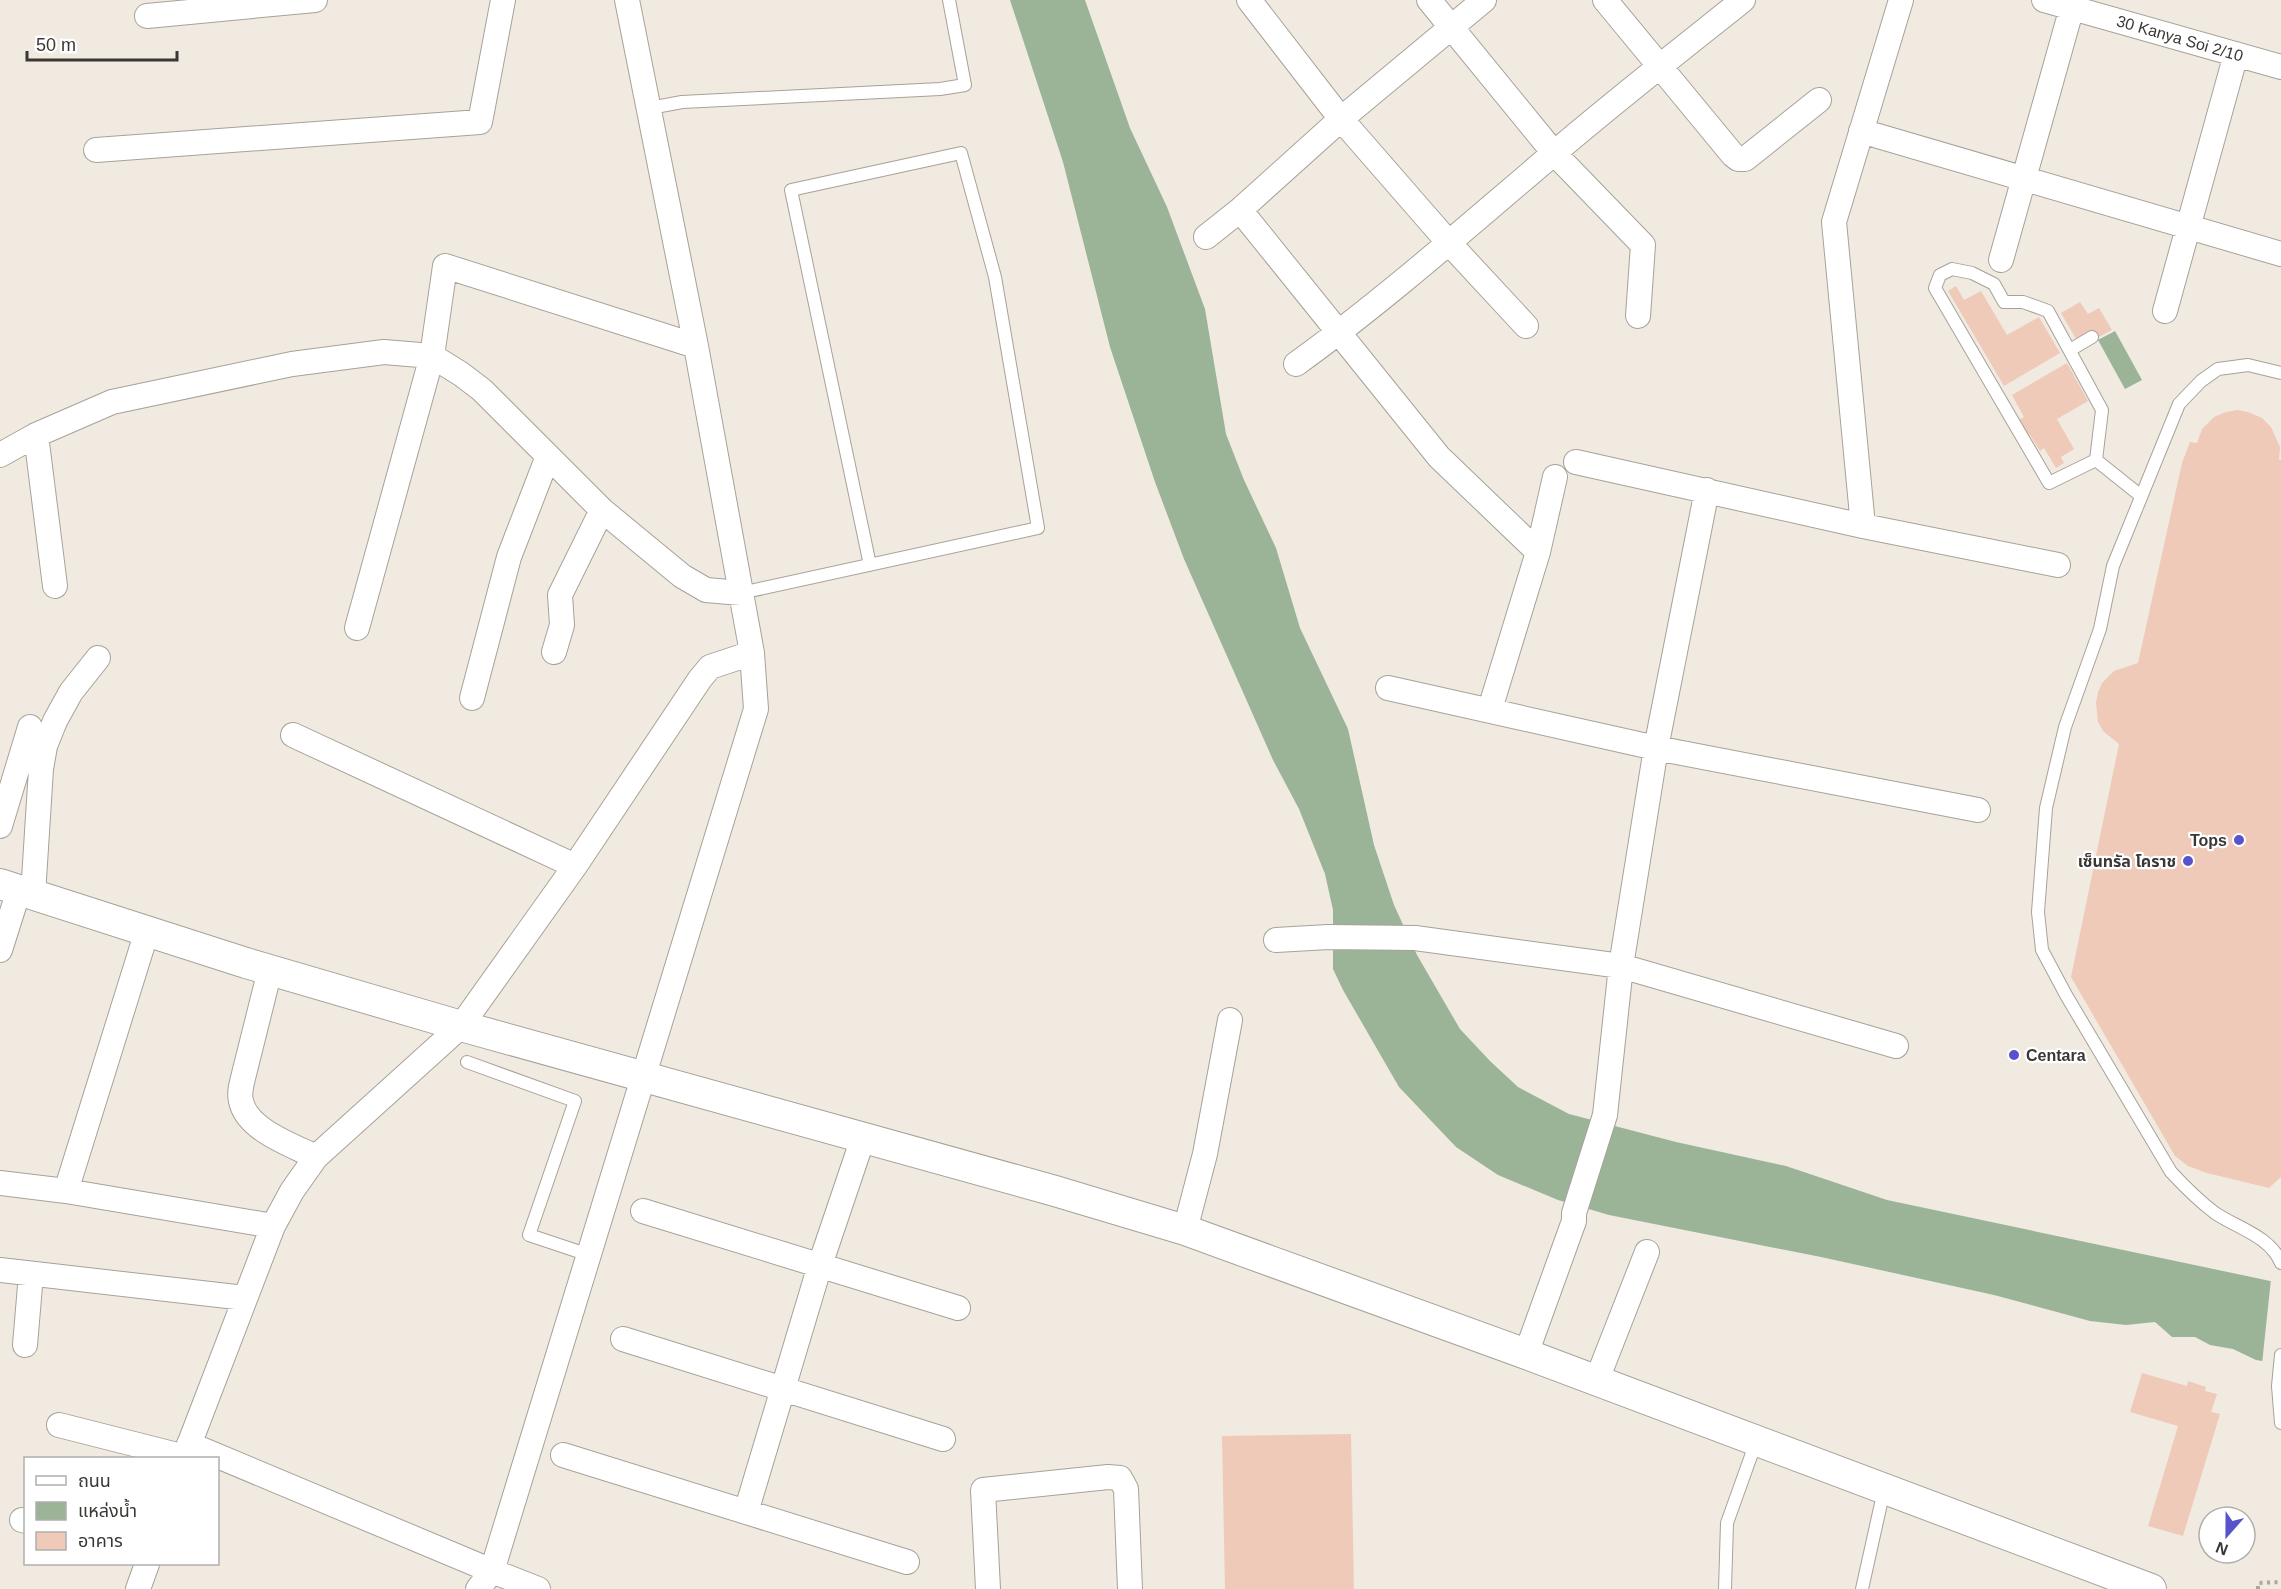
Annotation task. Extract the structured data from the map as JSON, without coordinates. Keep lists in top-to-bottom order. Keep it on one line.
{"streets":{"street":["30 Kanya Soi 2/10"]},"places":["Tops","เซ็นทรัล โคราช","Centara"],"legend":["ถนน","แหล่งน้ำ","อาคาร"],"scale_bar":"50 m","north":"bottom"}
